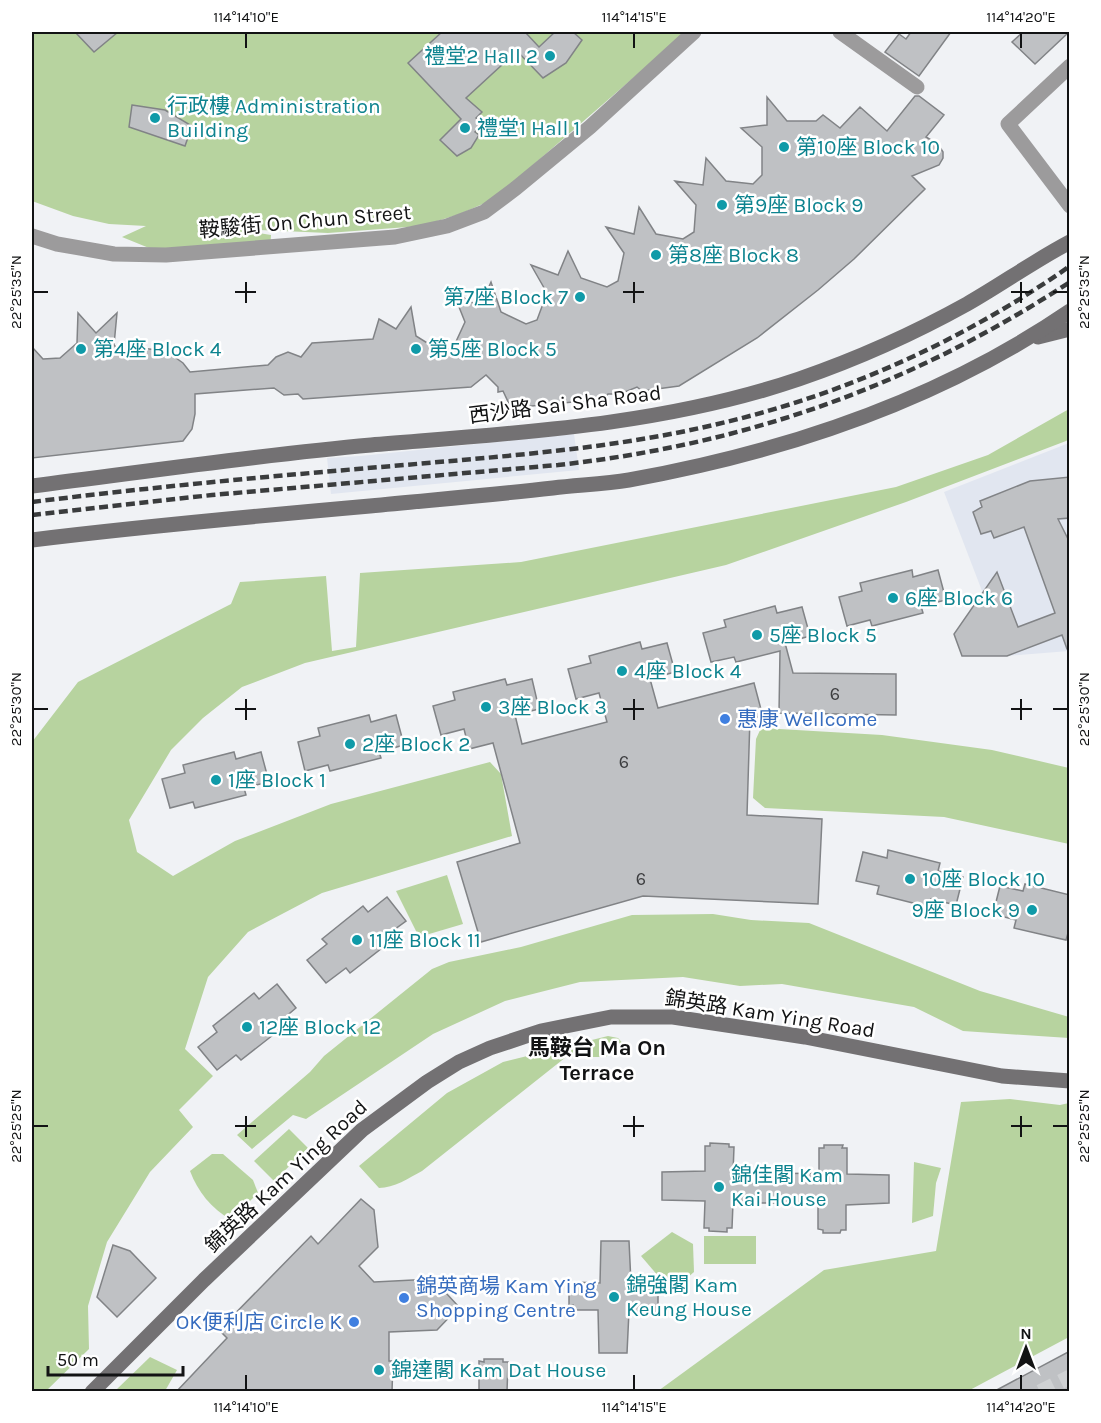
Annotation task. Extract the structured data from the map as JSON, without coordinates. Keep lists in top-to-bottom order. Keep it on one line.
{"streets":{"main road":["西沙路 Sai Sha Road","錦英路 Kam Ying Road"],"street":["鞍駿街 On Chun Street"]},"districts":["馬鞍台 Ma On Terrace"],"places":["禮堂2 Hall 2","行政樓 Administration Building","禮堂1 Hall 1","第10座 Block 10","第9座 Block 9","第8座 Block 8","第7座 Block 7","第4座 Block 4","第5座 Block 5","6座 Block 6","5座 Block 5","4座 Block 4","3座 Block 3","惠康 Wellcome","2座 Block 2","1座 Block 1","10座 Block 10","9座 Block 9","11座 Block 11","12座 Block 12","錦佳閣 Kam Kai House","錦強閣 Kam Keung House","錦英商場 Kam Ying Shopping Centre","OK便利店 Circle K","錦達閣 Kam Dat House"],"house_numbers":["6","6","6"],"scale_bar":"50 m","north":"top","coordinates":["114°14'10\"E","114°14'15\"E","114°14'20\"E","22°25'35\"N","22°25'30\"N","22°25'25\"N"]}
